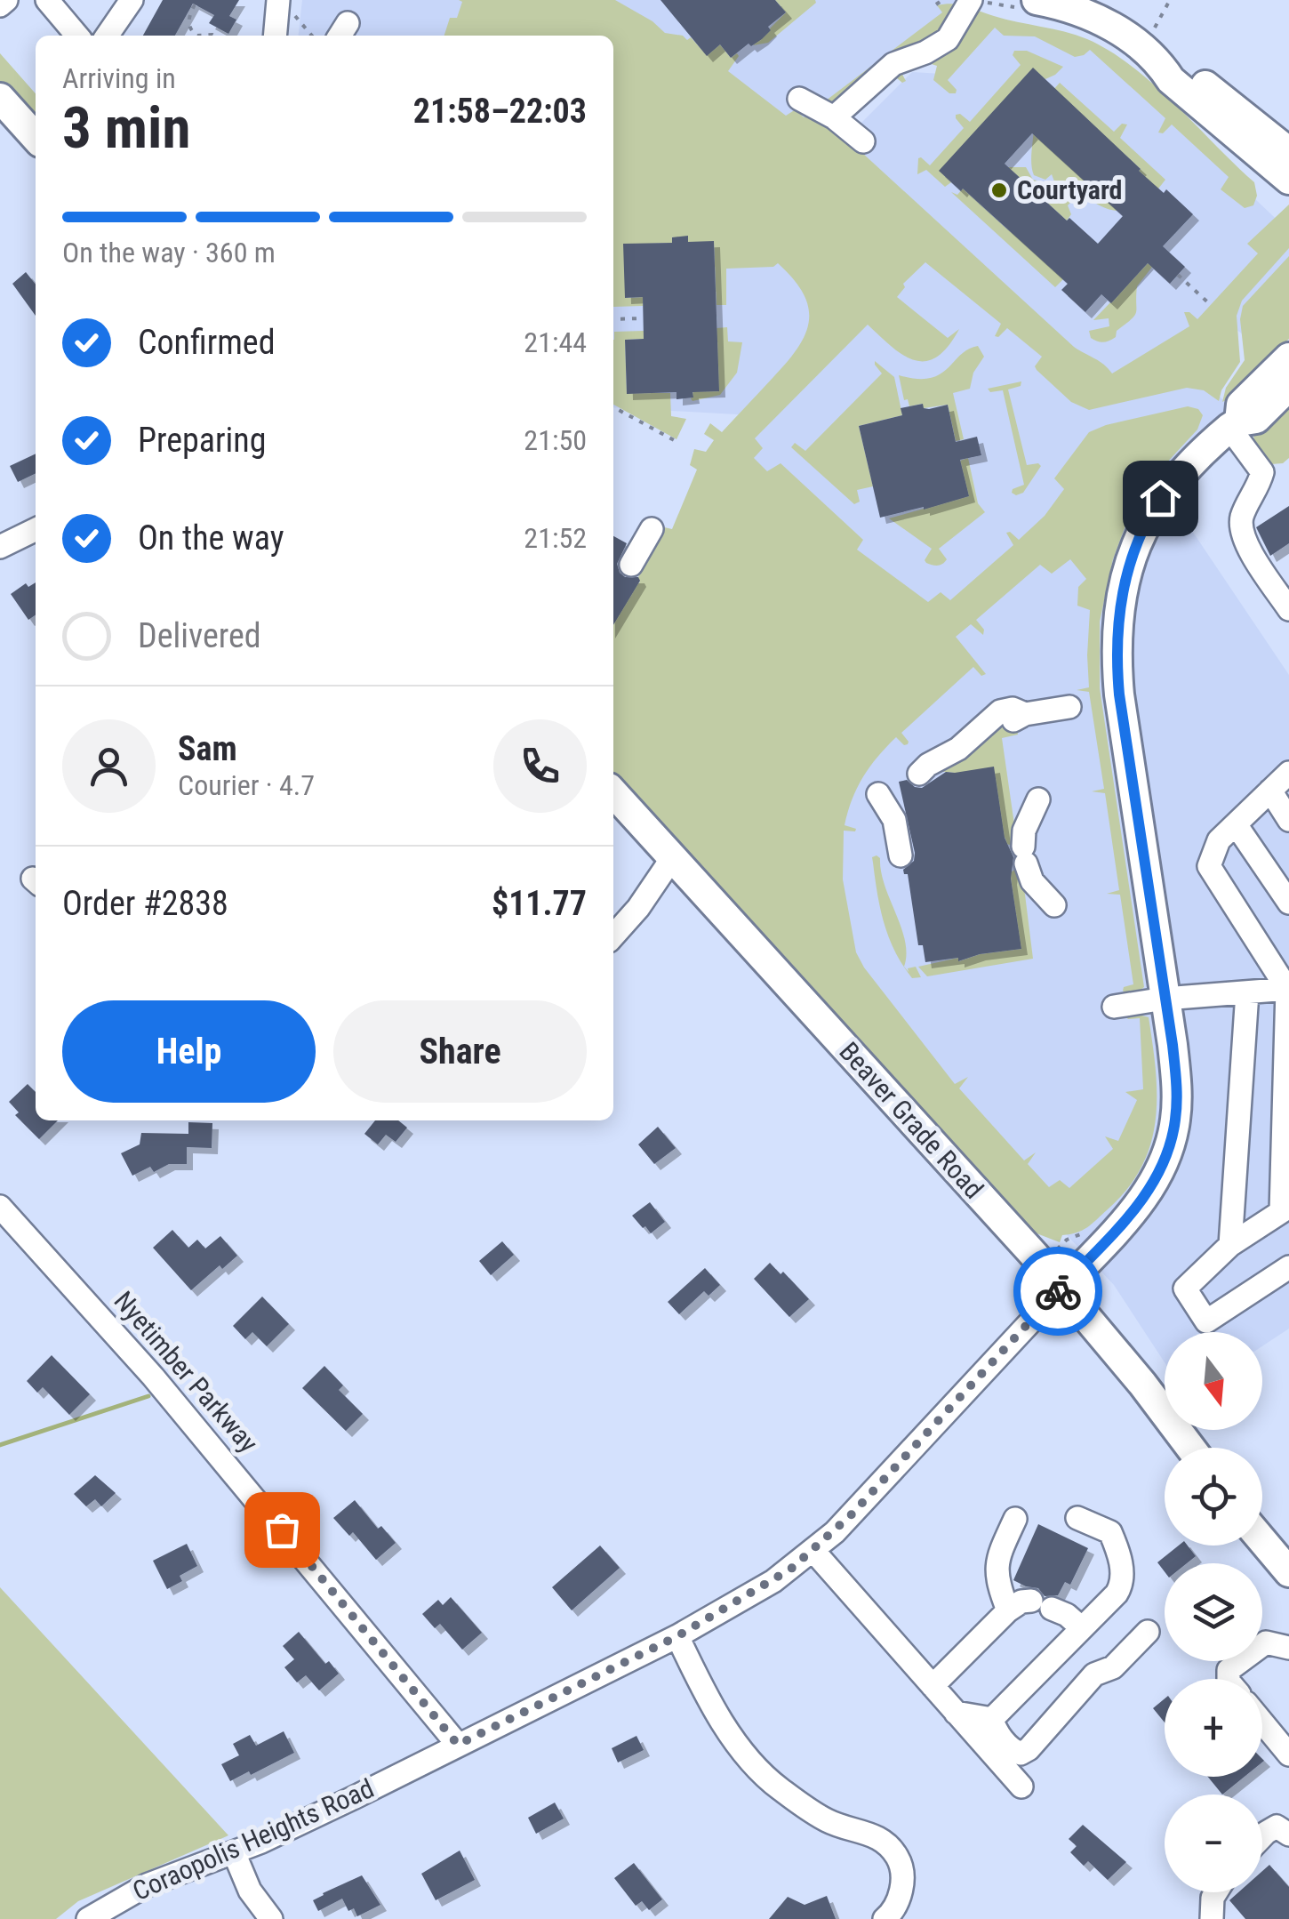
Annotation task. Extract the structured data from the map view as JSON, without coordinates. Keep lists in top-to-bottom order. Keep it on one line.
{"streets":{"main road":["Beaver Grade Road","Coraopolis Heights Road"],"street":["Nyetimber Parkway"]},"crossings":[["Beaver Grade Road","Coraopolis Heights Road"],["Nyetimber Parkway","Coraopolis Heights Road"]],"places":["Courtyard"],"north":"bottom","page":{"heading":["3 min","Arriving in","21:58–22:03"],"panel":["Sam","Courier · 4.7","Order #2838","$11.77"],"bar":"On the way · 360 m","list":[["Confirmed","21:44"],["Preparing","21:50"],["On the way","21:52"],"Delivered"],"buttons":["Help","Share"],"map_buttons":["+","−"]}}
